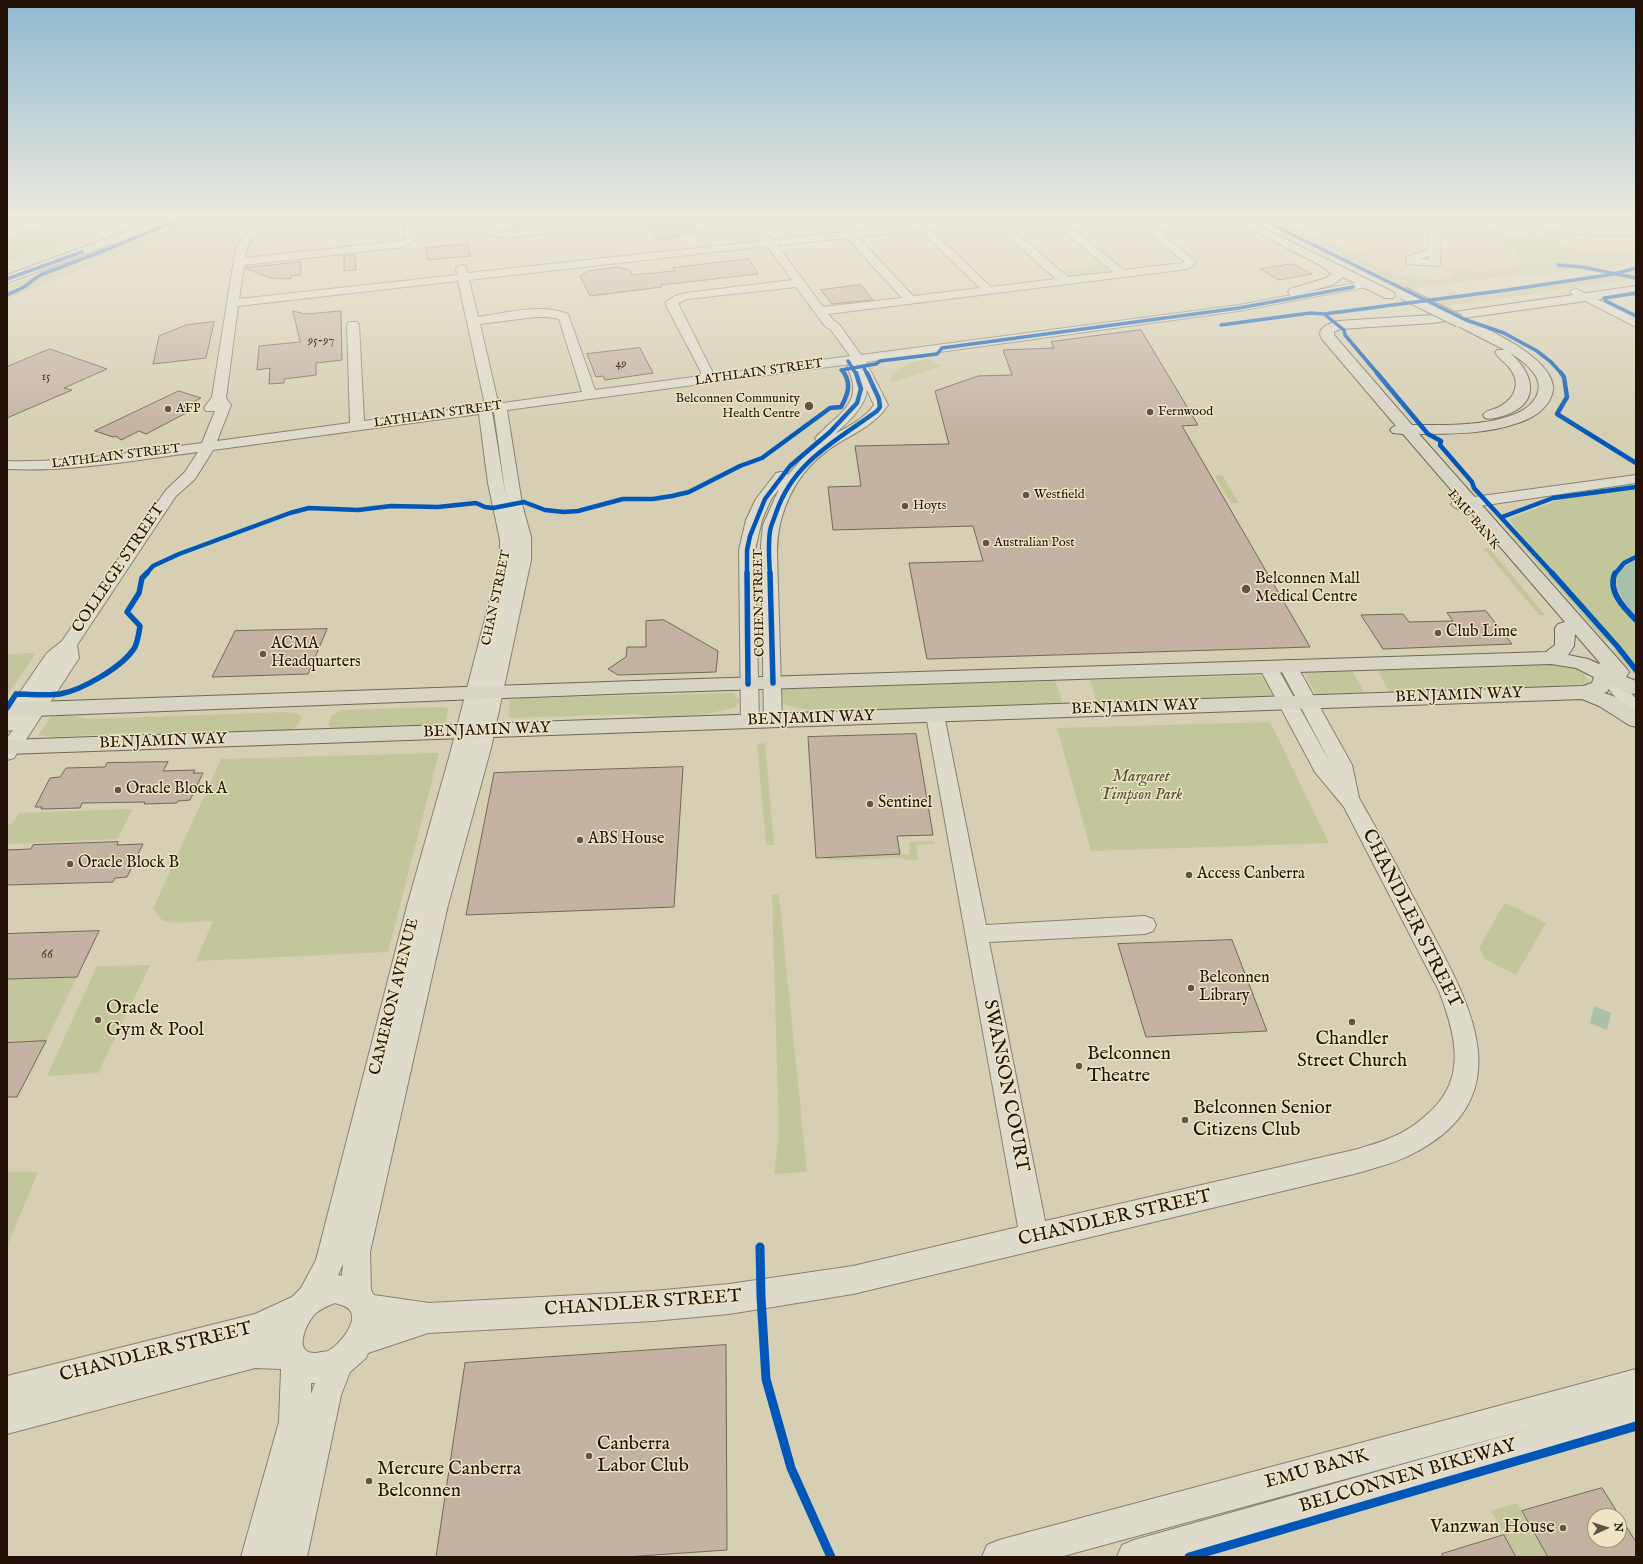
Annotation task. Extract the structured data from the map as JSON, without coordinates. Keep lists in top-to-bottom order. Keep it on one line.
{"streets":{"main road":["EMU BANK","BENJAMIN WAY"],"street":["LATHLAIN STREET","COLLEGE STREET","CHAN STREET","COHEN STREET","CHANDLER STREET","CAMERON AVENUE","SWANSON COURT"],"cycle path":["BELCONNEN BIKEWAY"]},"crossings":[["LATHLAIN STREET","COLLEGE STREET"],["LATHLAIN STREET","CHAN STREET"],["LATHLAIN STREET","COHEN STREET"],["EMU BANK","BENJAMIN WAY"],["COLLEGE STREET","BENJAMIN WAY"],["CHAN STREET","CAMERON AVENUE"],["COHEN STREET","BENJAMIN WAY"],["BENJAMIN WAY","CHANDLER STREET"],["BENJAMIN WAY","CAMERON AVENUE"],["BENJAMIN WAY","SWANSON COURT"],["CHANDLER STREET","CAMERON AVENUE"],["CHANDLER STREET","SWANSON COURT"]],"parks":["Margaret Timpson Park"],"places":["Belconnen Community Health Centre","AFP","Fernwood","Westfield","Hoyts","Australian Post","Belconnen Mall Medical Centre","Club Lime","ACMA Headquarters","Oracle Block A","Sentinel","ABS House","Oracle Block B","Access Canberra","Belconnen Library","Oracle Gym & Pool","Chandler Street Church","Belconnen Theatre","Belconnen Senior Citizens Club","Canberra Labor Club","Mercure Canberra Belconnen","Vanzwan House"],"house_numbers":["95-97","49","15","66"],"north":"right"}
